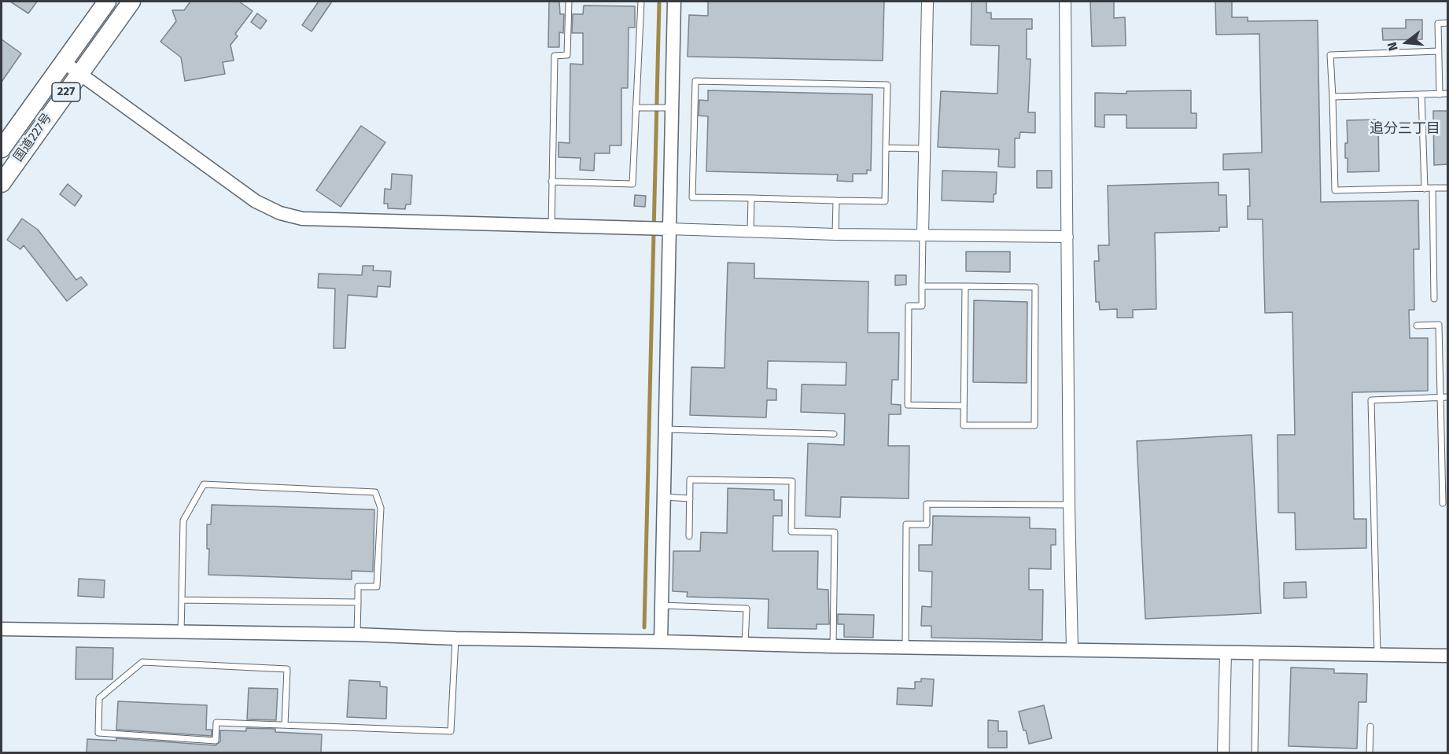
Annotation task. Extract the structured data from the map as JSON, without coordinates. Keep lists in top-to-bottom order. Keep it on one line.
{"streets":{"highway":["227","国道227号"]},"districts":["追分三丁目"],"north":"left"}
